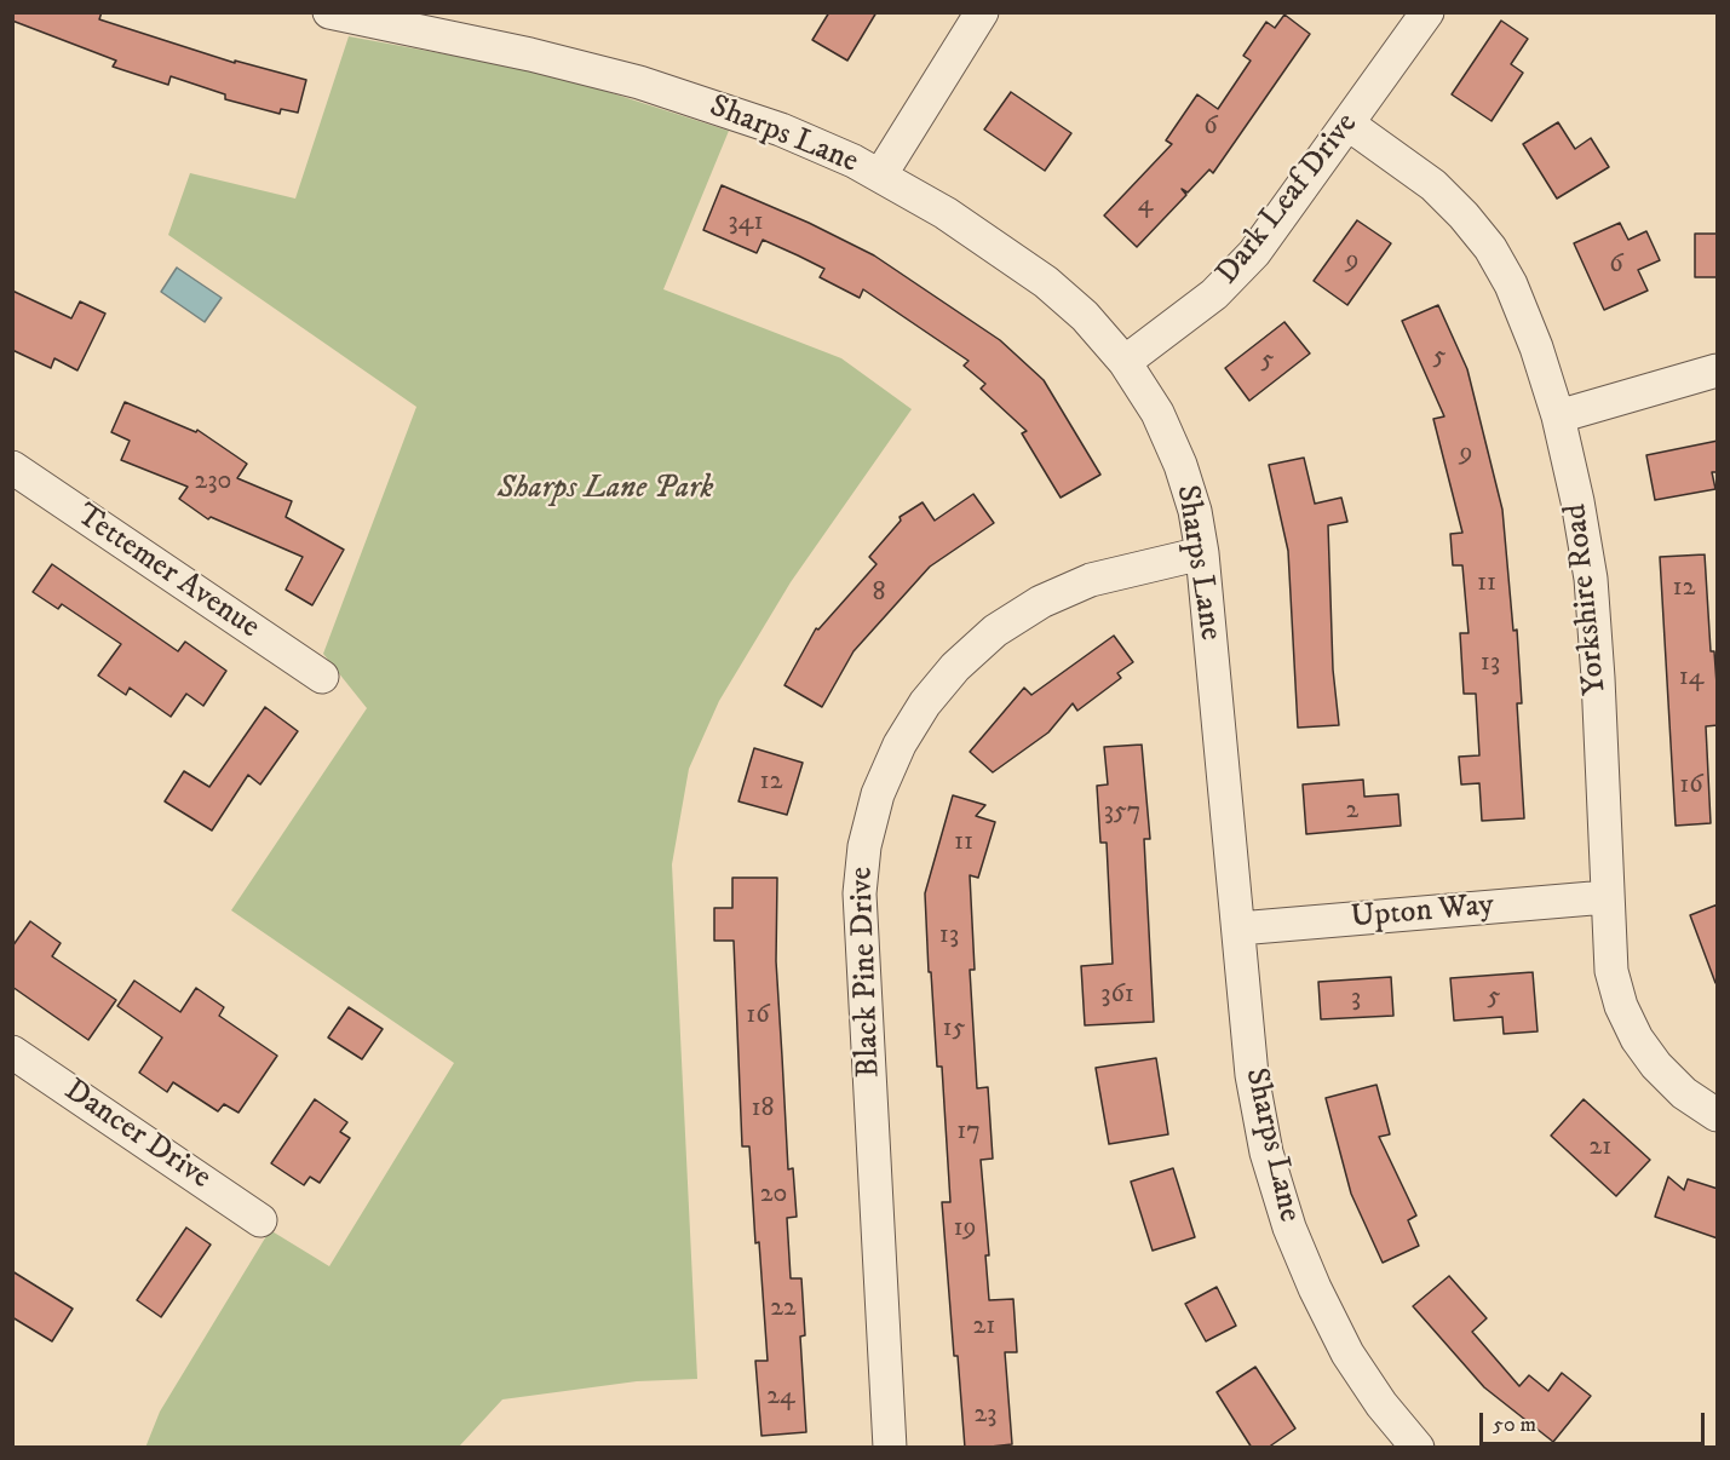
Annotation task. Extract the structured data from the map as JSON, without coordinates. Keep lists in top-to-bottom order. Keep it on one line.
{"streets":{"street":["Sharps Lane","Dark Leaf Drive","Tettemer Avenue","Yorkshire Road","Upton Way","Black Pine Drive","Dancer Drive"]},"crossings":[["Sharps Lane","Dark Leaf Drive"],["Sharps Lane","Upton Way"],["Sharps Lane","Black Pine Drive"],["Dark Leaf Drive","Yorkshire Road"],["Yorkshire Road","Upton Way"]],"parks":["Sharps Lane Park"],"house_numbers":["6","4","341","9","6","5","5","9","230","11","12","8","13","14","12","16","2","357","11","13","361","5","3","16","15","18","17","21","20","19","22","21","24","23"],"scale_bar":"50 m"}
